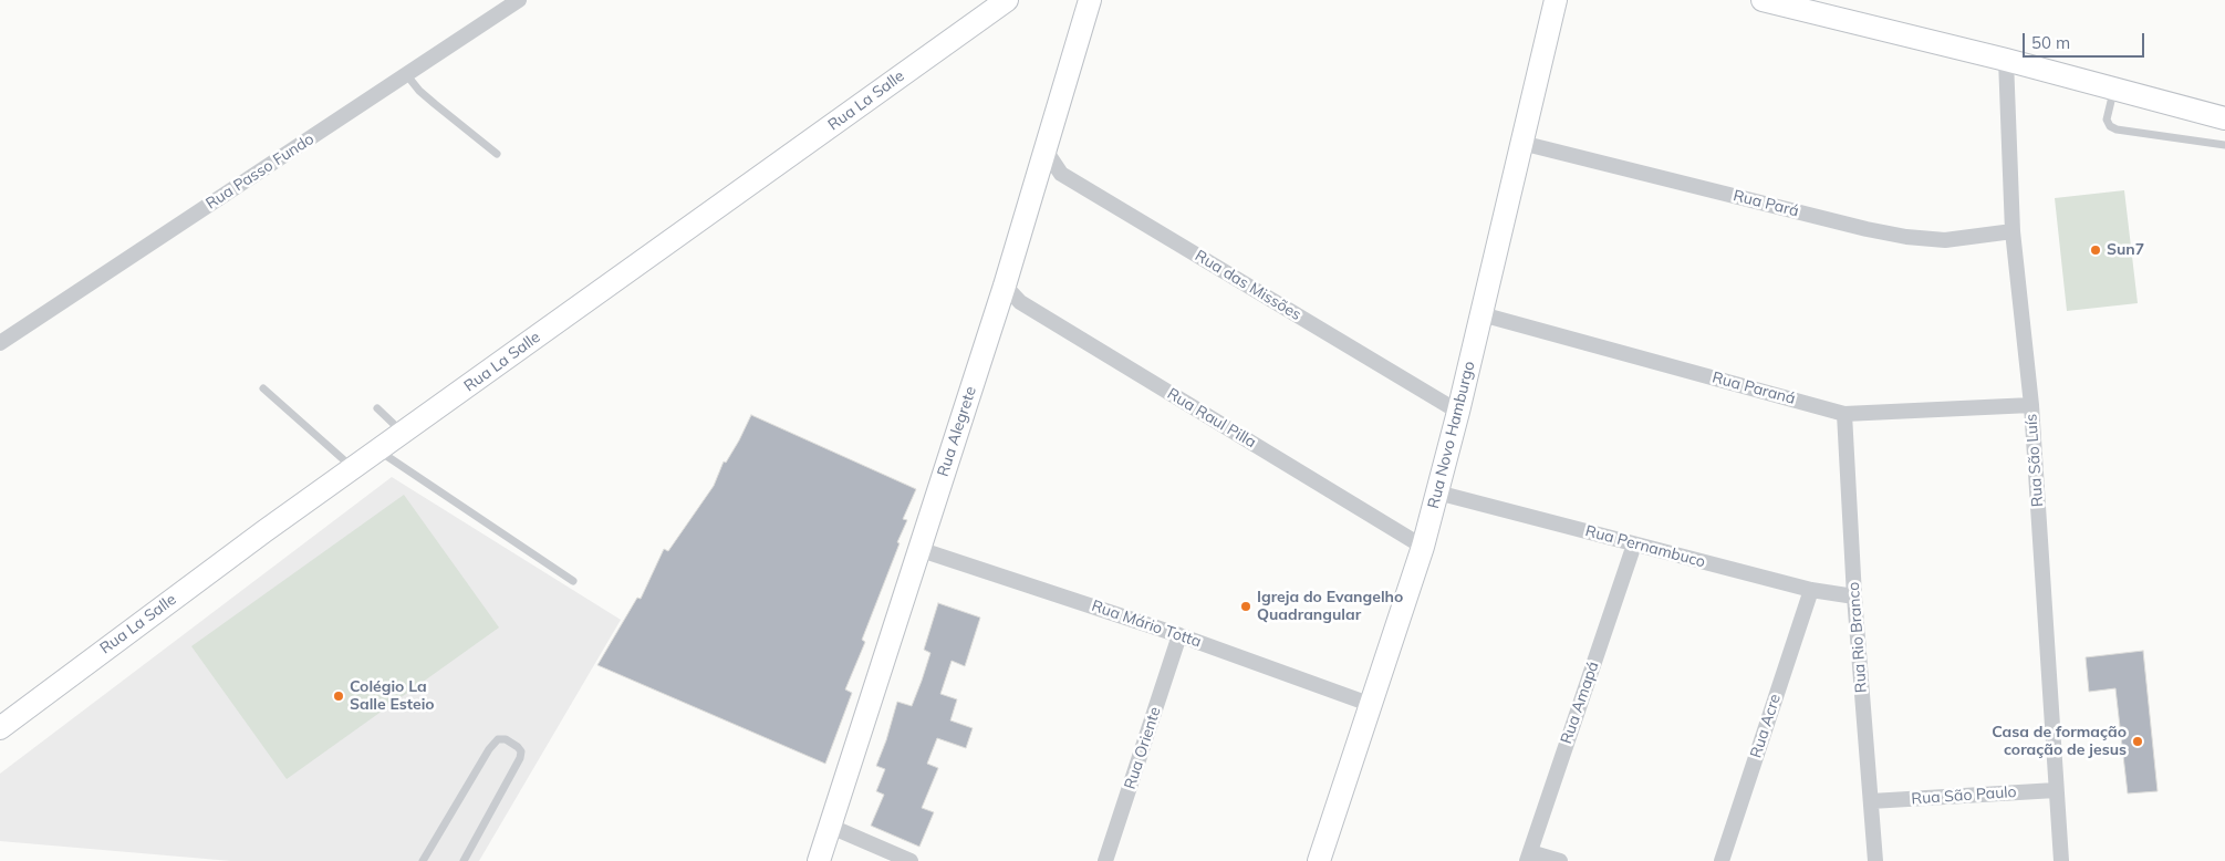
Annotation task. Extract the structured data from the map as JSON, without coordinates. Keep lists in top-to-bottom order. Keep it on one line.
{"streets":{"street":["Rua La Salle","Rua Passo Fundo","Rua Pará","Rua das Missões","Rua Paraná","Rua Raul Pilla","Rua Alegrete","Rua Novo Hamburgo","Rua São Luís","Rua Pernambuco","Rua Mário Totta","Rua Rio Branco","Rua Amapá","Rua Acre","Rua Oriente","Rua São Paulo"]},"crossings":[["Rua Pará","Rua Novo Hamburgo"],["Rua Pará","Rua São Luís"],["Rua das Missões","Rua Alegrete"],["Rua das Missões","Rua Novo Hamburgo"],["Rua Paraná","Rua Novo Hamburgo"],["Rua Paraná","Rua São Luís"],["Rua Paraná","Rua Rio Branco"],["Rua Raul Pilla","Rua Alegrete"],["Rua Raul Pilla","Rua Novo Hamburgo"],["Rua Alegrete","Rua Mário Totta"],["Rua Novo Hamburgo","Rua Pernambuco"],["Rua Novo Hamburgo","Rua Mário Totta"],["Rua São Luís","Rua São Paulo"],["Rua Pernambuco","Rua Rio Branco"],["Rua Pernambuco","Rua Amapá"],["Rua Pernambuco","Rua Acre"],["Rua Mário Totta","Rua Oriente"],["Rua Rio Branco","Rua São Paulo"]],"places":["Sun7","Igreja do Evangelho Quadrangular","Colégio La Salle Esteio","Casa de formação coração de jesus"],"scale_bar":"50 m"}
